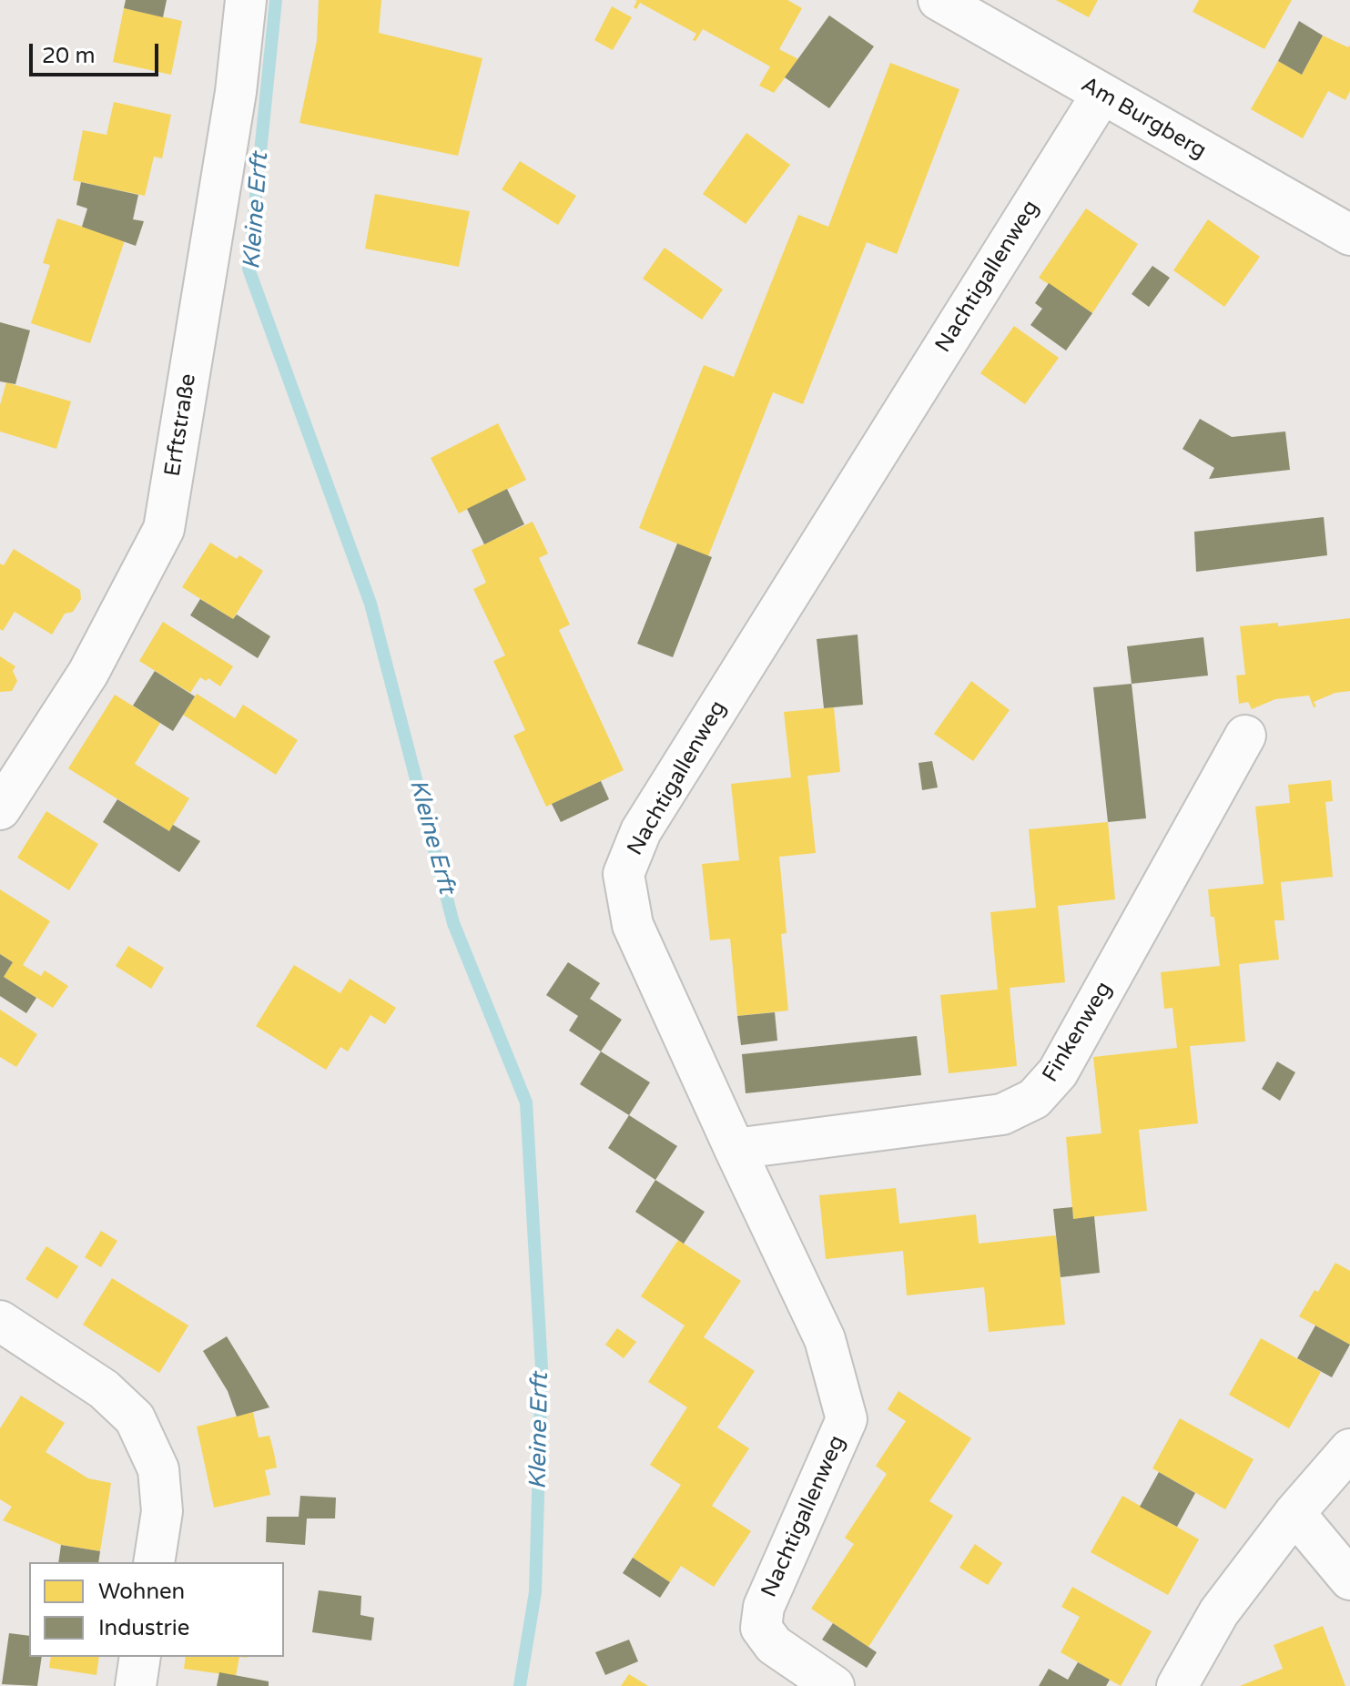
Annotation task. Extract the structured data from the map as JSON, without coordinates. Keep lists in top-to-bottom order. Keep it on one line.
{"streets":{"street":["Am Burgberg","Nachtigallenweg","Erftstraße","Finkenweg"]},"crossings":[["Am Burgberg","Nachtigallenweg"],["Nachtigallenweg","Finkenweg"]],"water":["Kleine Erft"],"legend":["Wohnen","Industrie"],"scale_bar":"20 m"}
